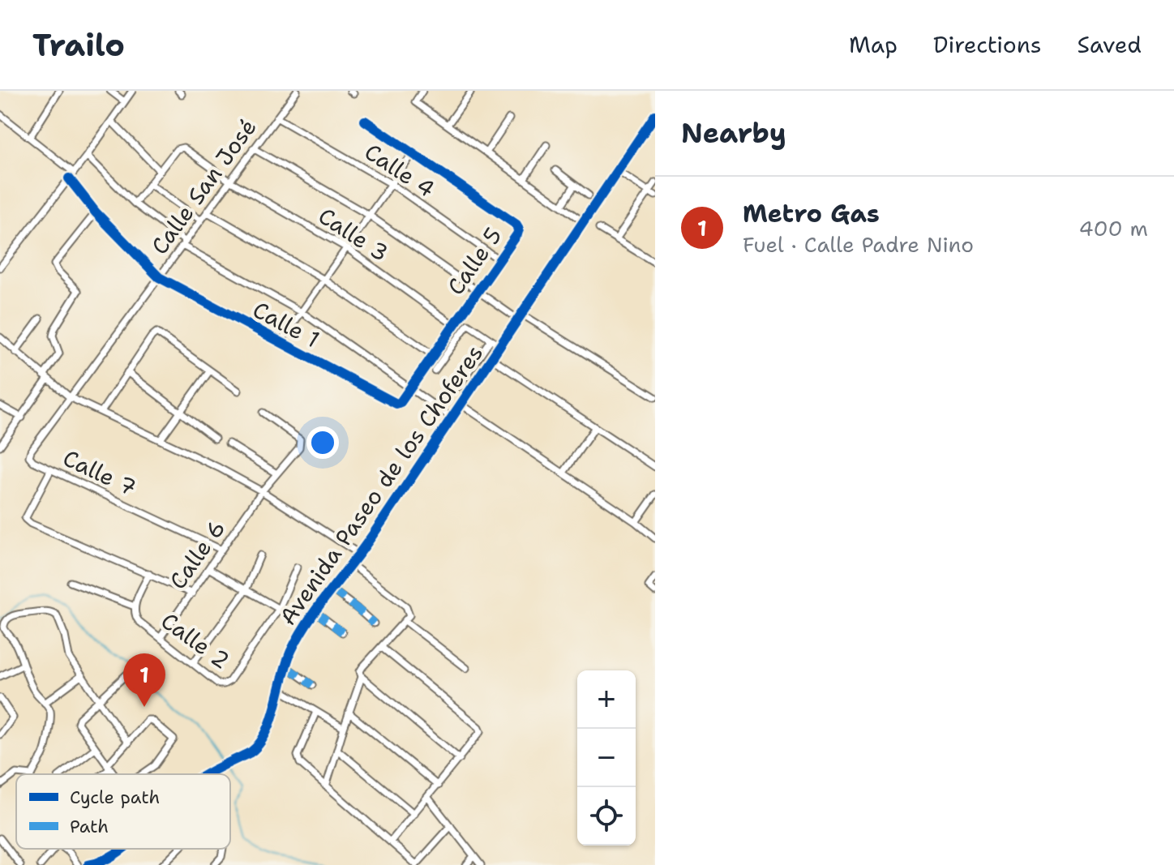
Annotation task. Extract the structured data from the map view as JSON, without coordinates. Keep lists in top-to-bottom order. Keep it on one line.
{"streets":{"street":["Calle 4","Calle San José","Calle 3","Calle 5","Calle 1","Calle 7","Avenida Paseo de los Choferes","Calle 6","Calle 2"]},"crossings":[["Calle 4","Calle San José"],["Calle 4","Calle 5"],["Calle San José","Calle 3"],["Calle San José","Calle 1"],["Calle San José","Calle 7"],["Calle 3","Calle 5"],["Calle 5","Calle 1"],["Calle 7","Calle 6"],["Calle 6","Calle 2"]],"legend":["Cycle path","Path"],"page":{"header":"Trailo","nav":["Map","Directions","Saved"],"heading":"Nearby","list":[{"mark":"1","name":"Metro Gas","note":"Fuel · Calle Padre Nino","value":"400 m"}],"pins":"1","map_buttons":["+","−"]}}
